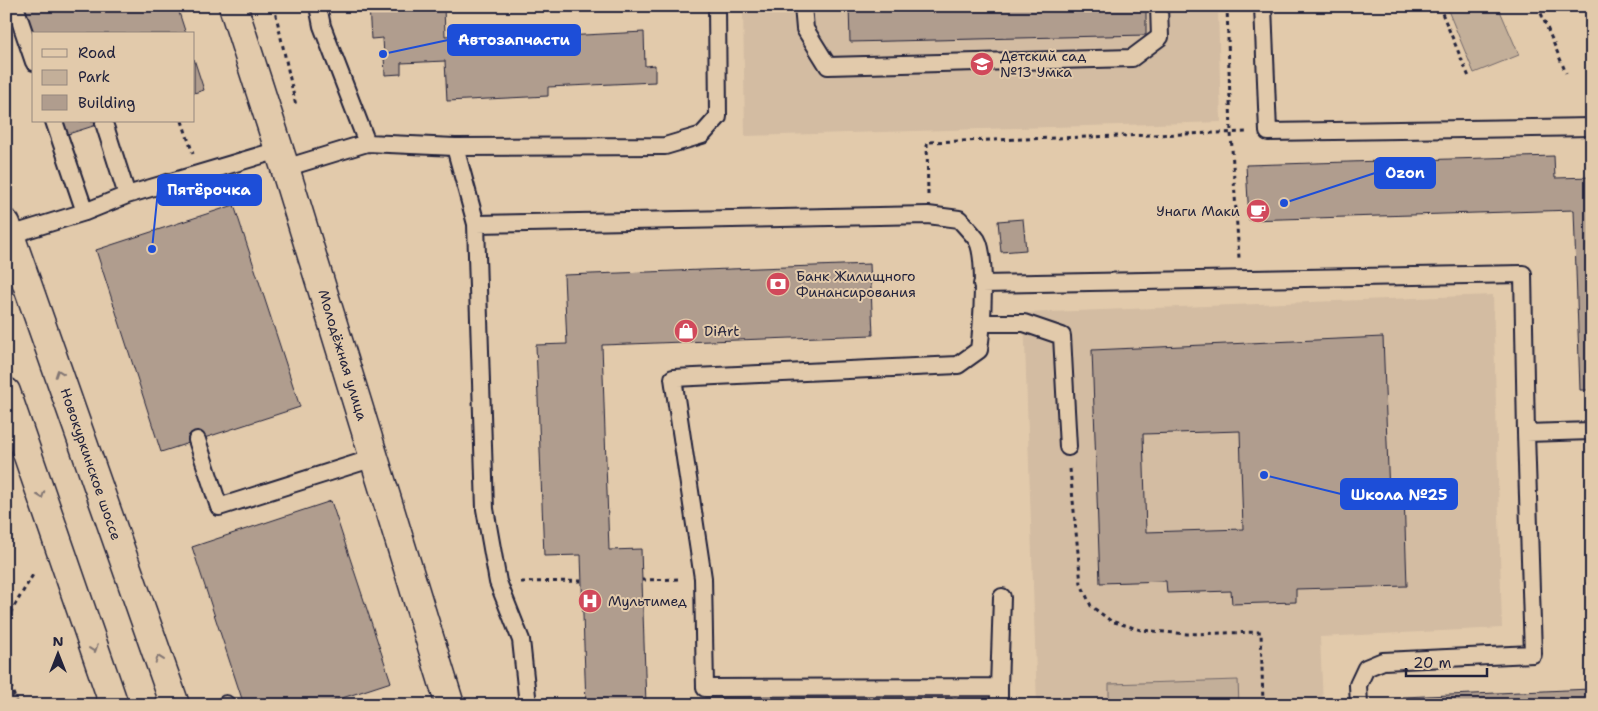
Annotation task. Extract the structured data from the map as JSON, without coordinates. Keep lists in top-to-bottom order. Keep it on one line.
{"streets":{"main road":["Молодёжная улица","Новокуркинское шоссе"]},"places":{"other":["Автозапчасти","Ozon","Пятёрочка","Школа №25"],"school or university":["Детский сад №13 Умка"],"cafe":["Унаги Маки"],"bank":["Банк Жилищного Финансирования"],"shop":["DiArt"],"hospital":["Мультимед"]},"legend":["Road","Park","Building"],"scale_bar":"20 m","north":"top"}
